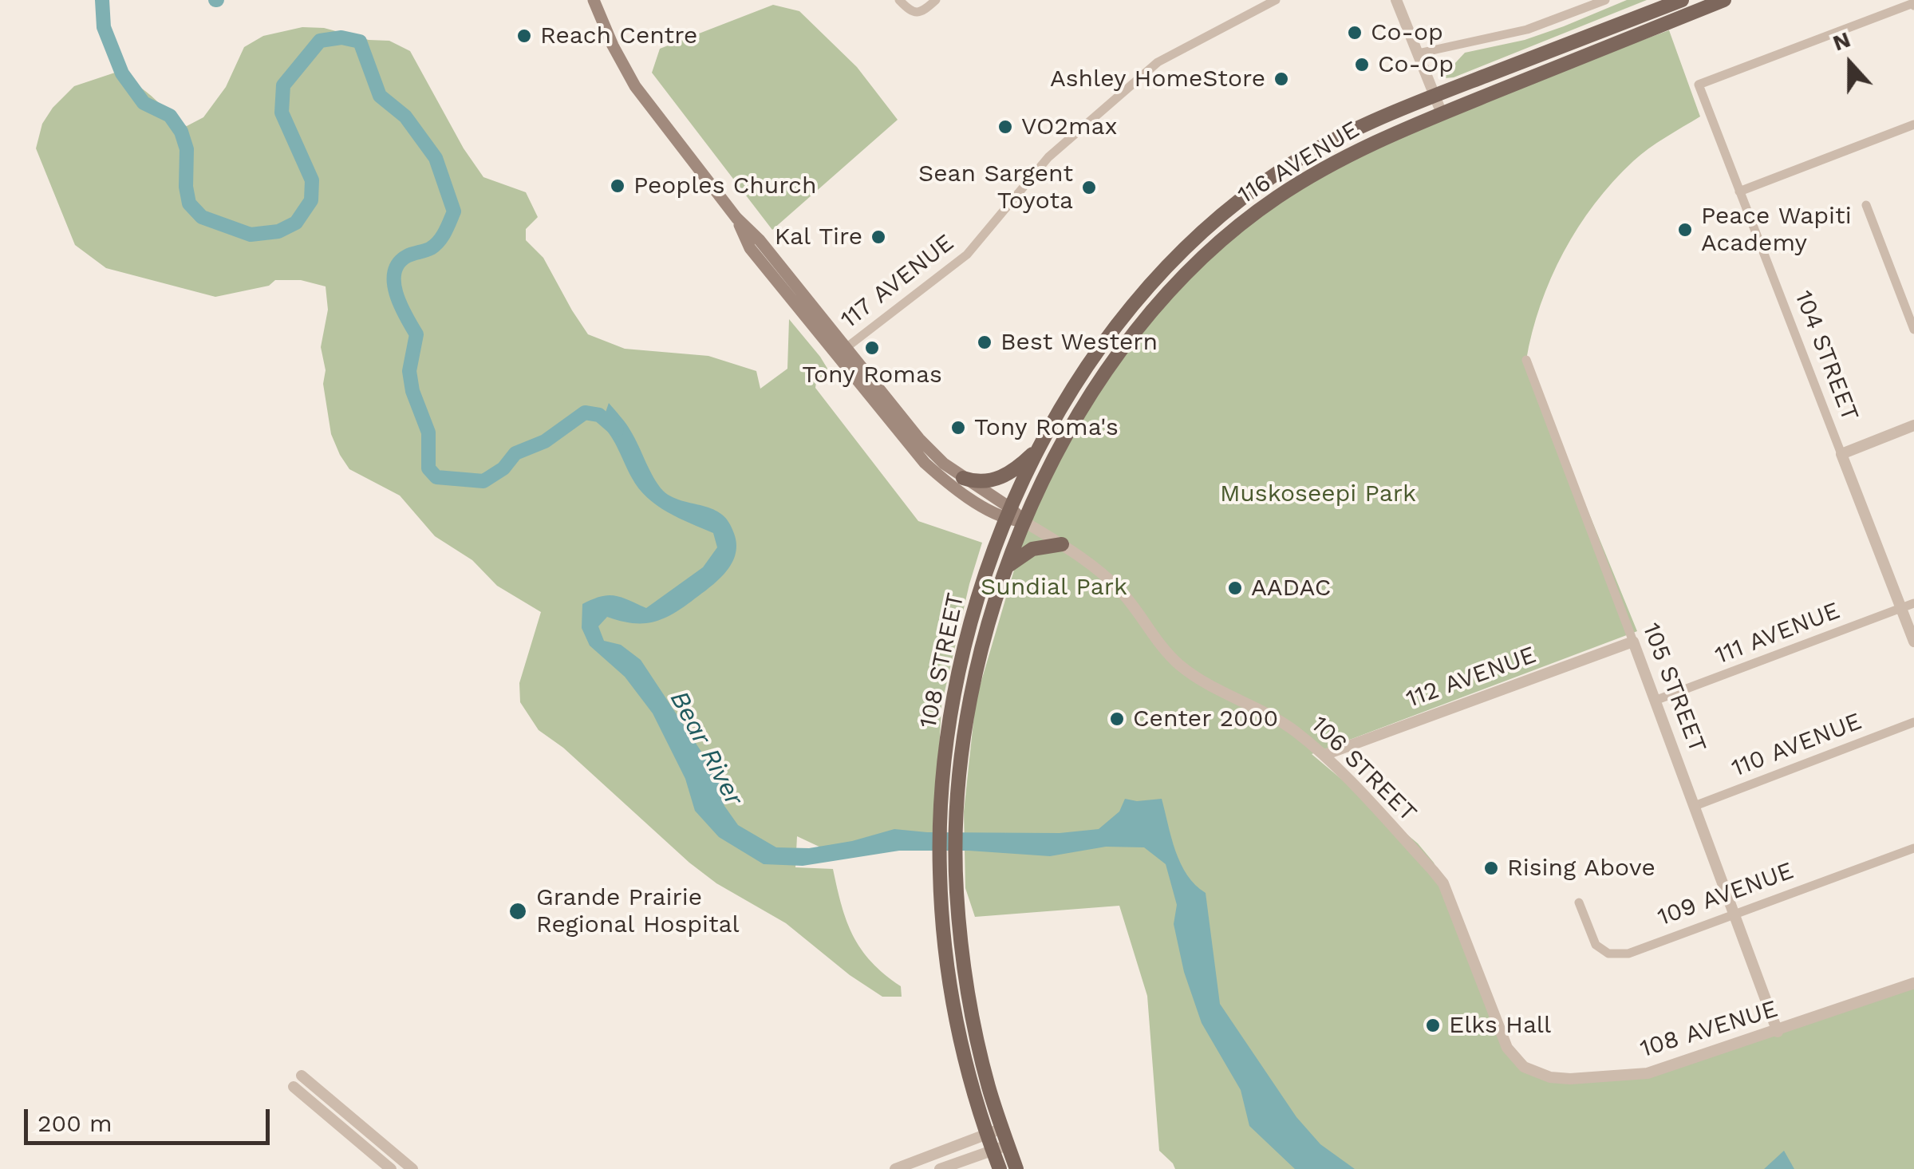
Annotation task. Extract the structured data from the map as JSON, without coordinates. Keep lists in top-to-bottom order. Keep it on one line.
{"streets":{"main road":["116 AVENUE","108 STREET"],"street":["117 AVENUE","104 STREET","111 AVENUE","112 AVENUE","105 STREET","110 AVENUE","106 STREET","109 AVENUE","108 AVENUE"]},"crossings":[["116 AVENUE","108 STREET"],["116 AVENUE","106 STREET"],["104 STREET","111 AVENUE"],["111 AVENUE","105 STREET"],["108 STREET","106 STREET"],["112 AVENUE","105 STREET"],["112 AVENUE","106 STREET"],["105 STREET","110 AVENUE"],["105 STREET","109 AVENUE"],["105 STREET","108 AVENUE"],["106 STREET","108 AVENUE"]],"water":["Bear River"],"parks":["Muskoseepi Park","Sundial Park"],"places":["Co-op","Reach Centre","Co-Op","Ashley HomeStore","VO2max","Peoples Church","Sean Sargent Toyota","Peace Wapiti Academy","Kal Tire","Best Western","Tony Romas","Tony Roma's","AADAC","Center 2000","Rising Above","Grande Prairie Regional Hospital","Elks Hall"],"scale_bar":"200 m","north":"top"}
